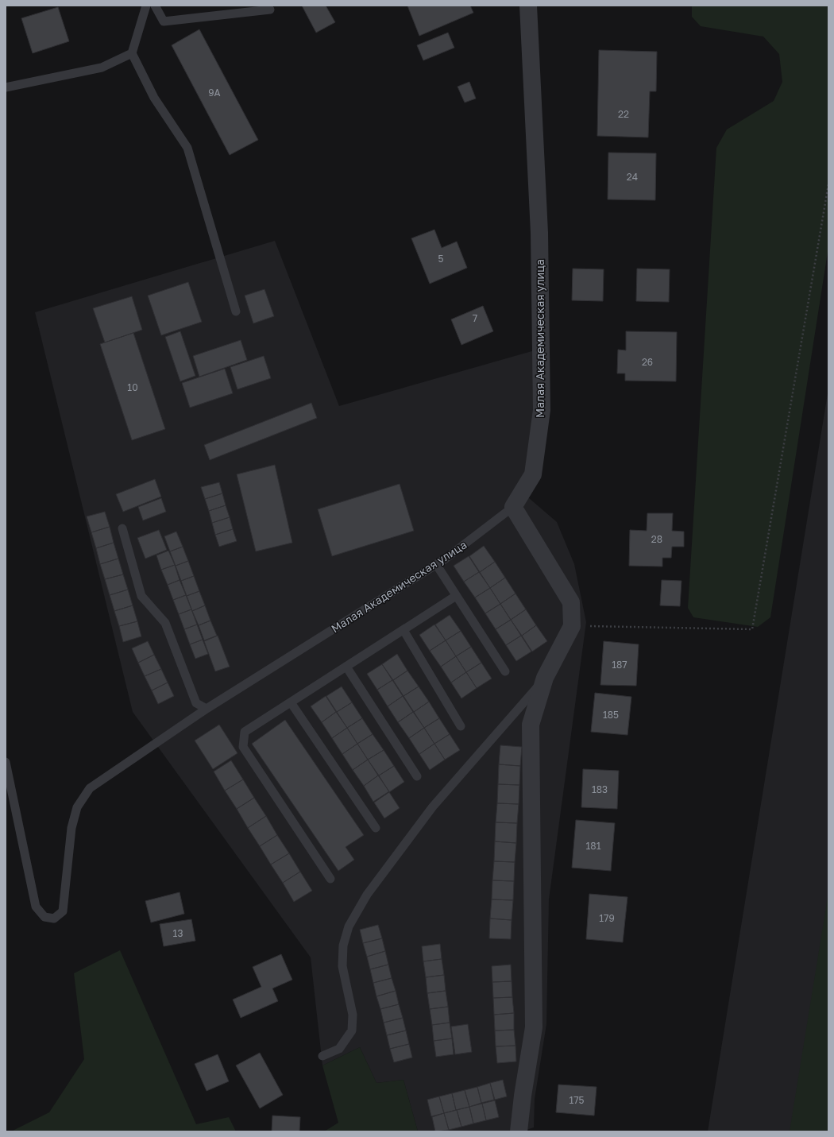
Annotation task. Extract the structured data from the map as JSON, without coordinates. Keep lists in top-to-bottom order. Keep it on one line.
{"streets":{"street":["Малая Академическая улица"]},"house_numbers":["9А","22","24","5","7","26","10","28","187","185","183","181","179","13","175"]}
